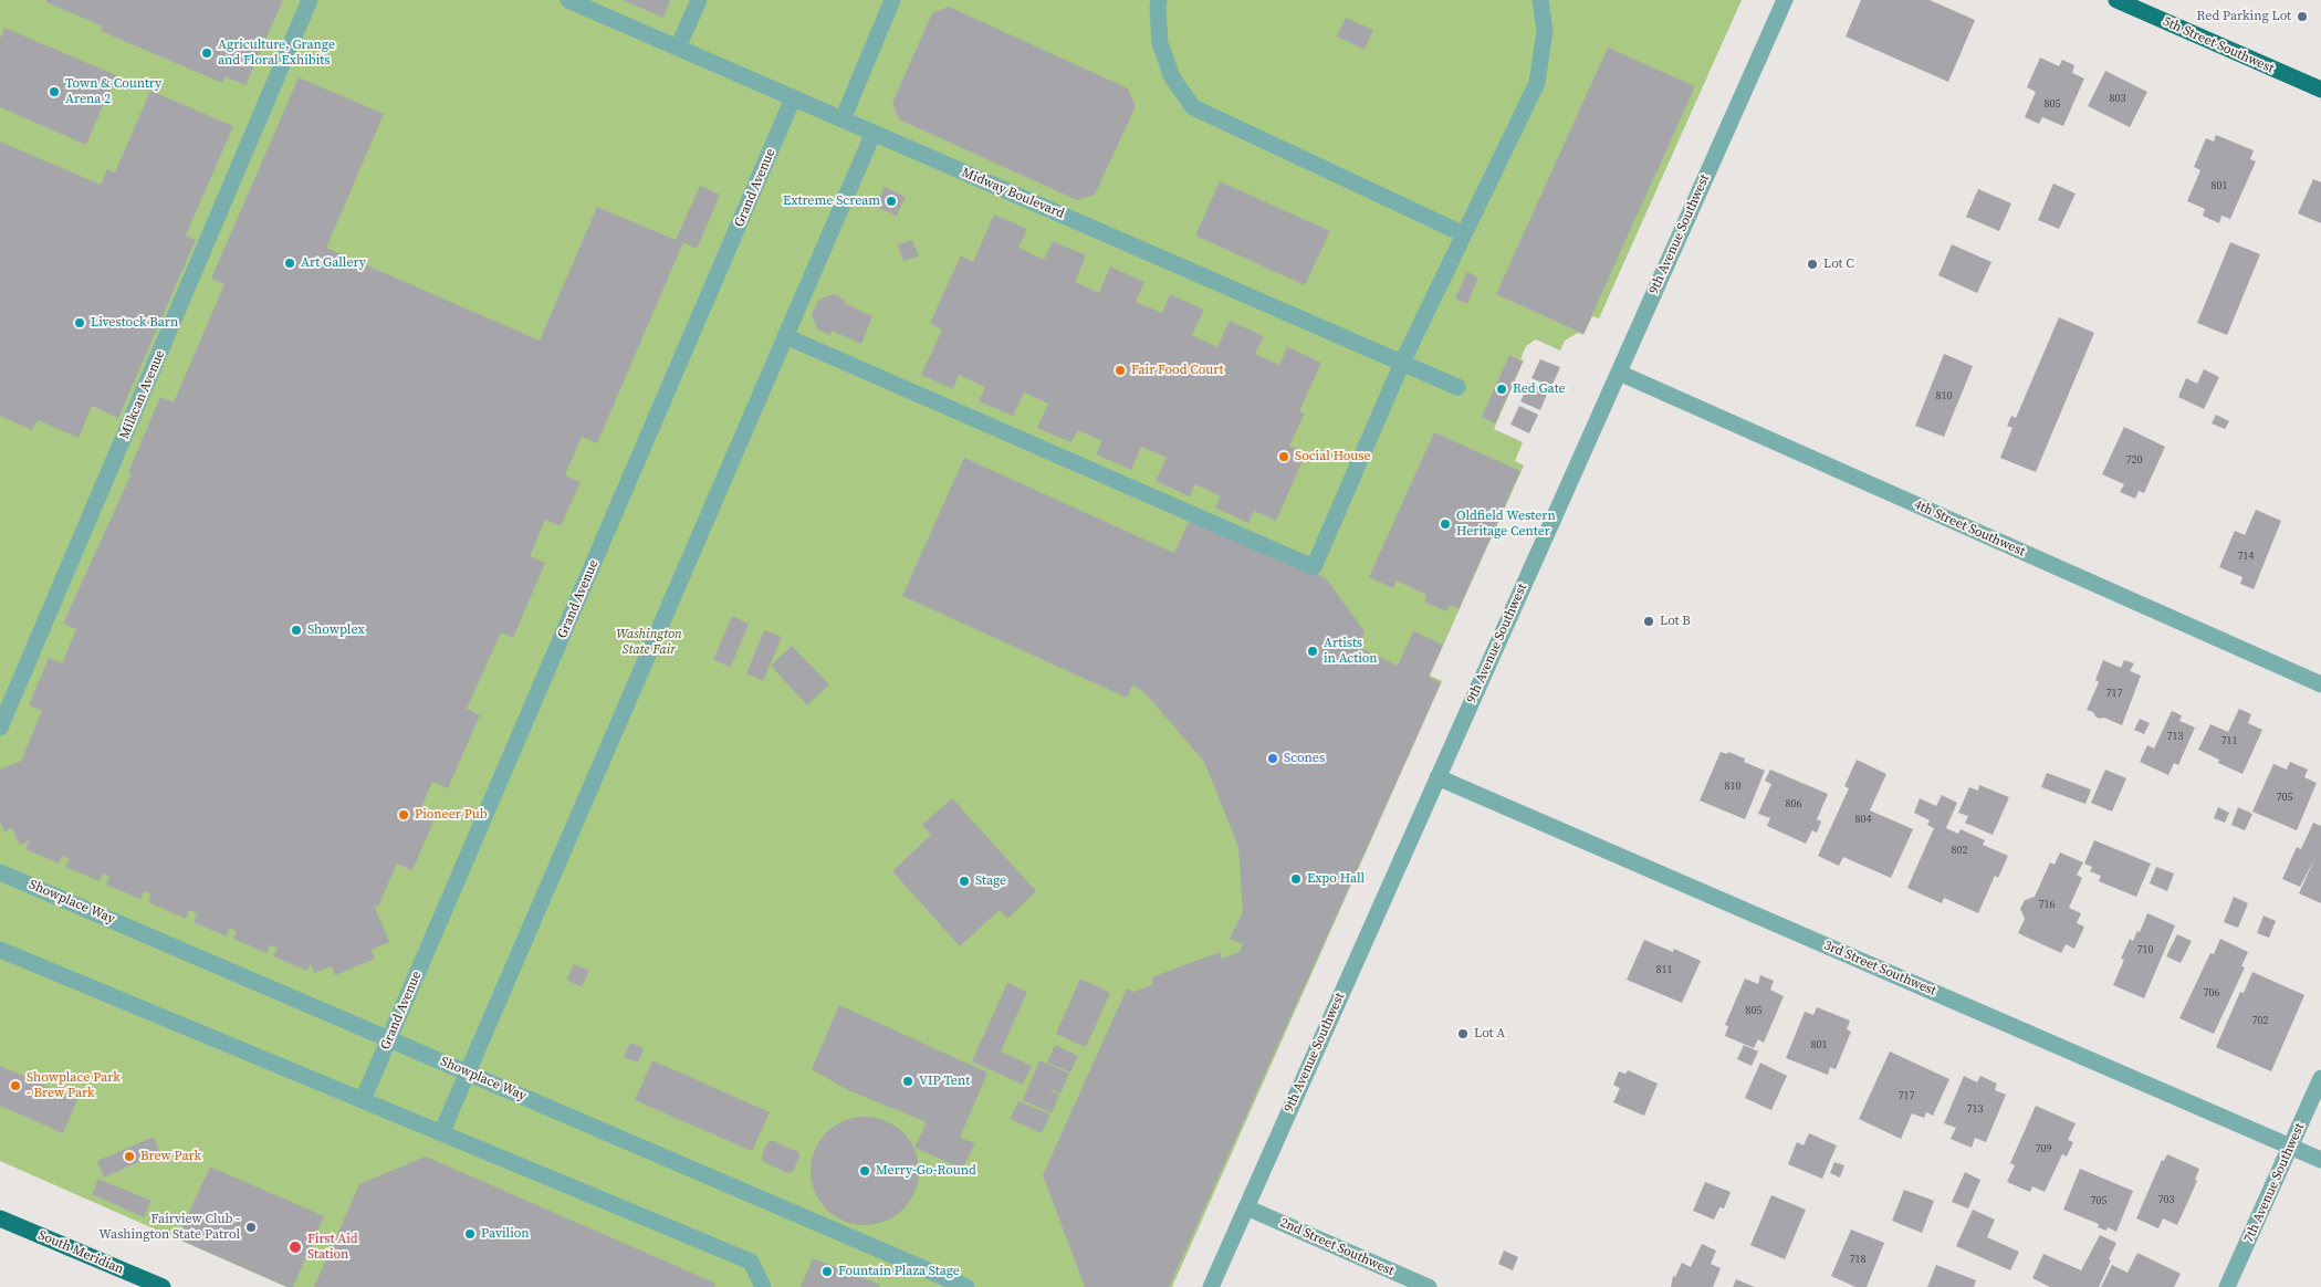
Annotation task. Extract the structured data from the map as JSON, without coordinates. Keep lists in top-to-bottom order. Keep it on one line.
{"streets":{"main road":["5th Street Southwest","South Meridian"],"street":["Grand Avenue","Midway Boulevard","9th Avenue Southwest","Milkcan Avenue","4th Street Southwest","Showplace Way","3rd Street Southwest","7th Avenue Southwest","2nd Street Southwest"]},"crossings":[["Grand Avenue","Midway Boulevard"],["Grand Avenue","Showplace Way"],["9th Avenue Southwest","4th Street Southwest"],["9th Avenue Southwest","3rd Street Southwest"],["9th Avenue Southwest","2nd Street Southwest"],["3rd Street Southwest","7th Avenue Southwest"]],"parks":["Washington State Fair"],"places":["Red Parking Lot","Agriculture, Grange and Floral Exhibits","Town & Country Arena 2","Extreme Scream","Art Gallery","Lot C","Livestock Barn","Fair Food Court","Red Gate","Social House","Oldfield Western Heritage Center","Lot B","Showplex","Artists in Action","Scones","Pioneer Pub","Expo Hall","Stage","Lot A","VIP Tent","Showplace Park - Brew Park","Brew Park","Merry-Go-Round","Fairview Club - Washington State Patrol","Pavilion","First Aid Station","Fountain Plaza Stage"],"house_numbers":["803","805","801","810","720","714","717","713","711","810","705","806","804","802","716","710","811","706","805","702","801","717","713","709","703","705","718"]}
